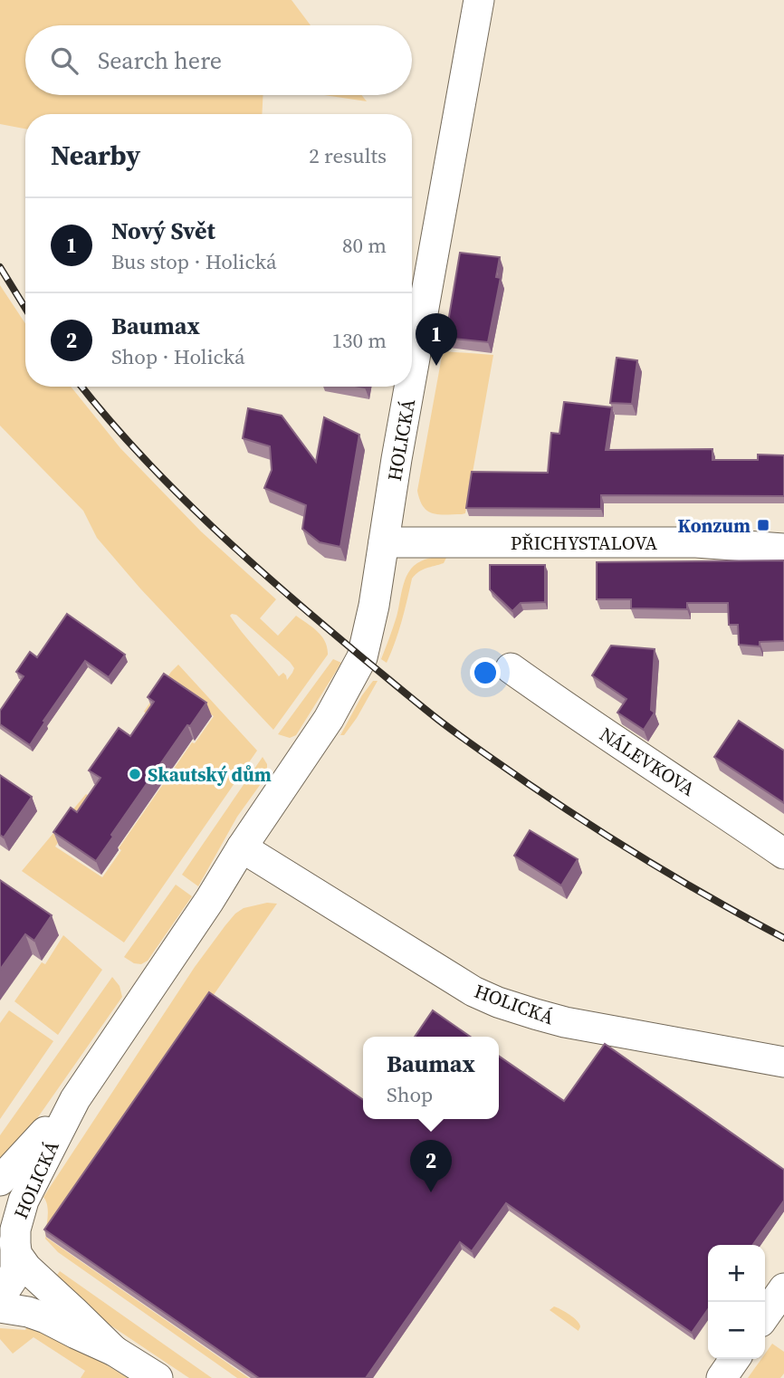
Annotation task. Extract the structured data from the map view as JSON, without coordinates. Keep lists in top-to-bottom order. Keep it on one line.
{"streets":{"street":["HOLICKÁ","PŘICHYSTALOVA","NÁLEVKOVA"]},"crossings":[["HOLICKÁ","PŘICHYSTALOVA"]],"places":{"transit":["Konzum"],"other":["Skautský dům"]},"page":{"search":"Search here","heading":["Nearby","2 results"],"list":[{"mark":"1","name":"Nový Svět","note":"Bus stop · Holická","value":"80 m"},{"mark":"2","name":"Baumax","note":"Shop · Holická","value":"130 m"}],"pins":["1","2"],"popup":["Baumax","Shop"],"map_buttons":["+","−"]}}
